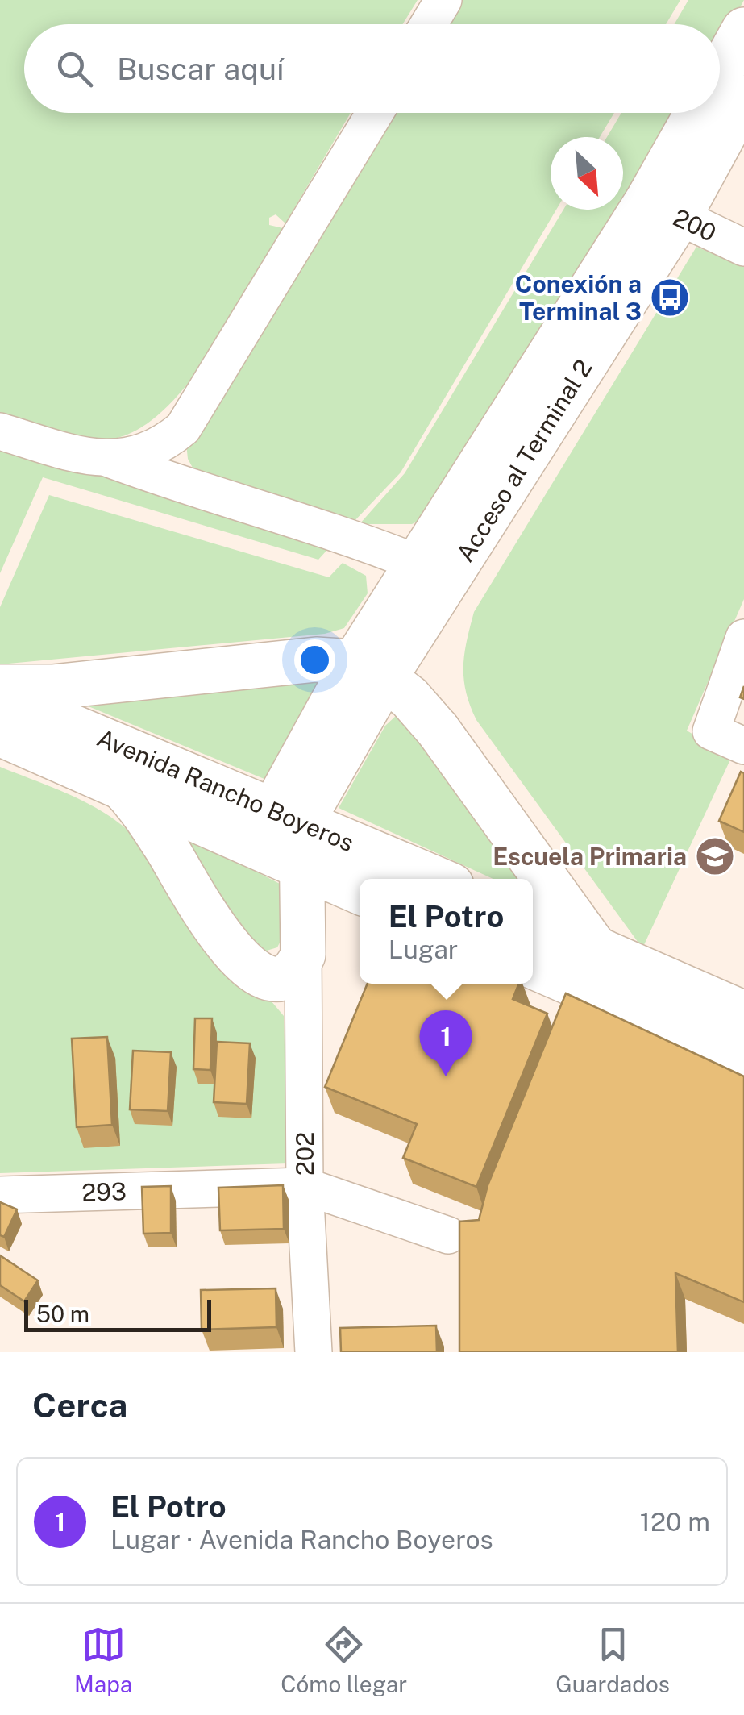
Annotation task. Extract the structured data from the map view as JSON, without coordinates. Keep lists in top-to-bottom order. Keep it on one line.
{"streets":{"main road":["Acceso al Terminal 2","Avenida Rancho Boyeros"],"street":["200","202","293"]},"crossings":[["200","Acceso al Terminal 2"],["Acceso al Terminal 2","Avenida Rancho Boyeros"],["202","293"]],"places":{"bus stop":["Conexión a Terminal 3"],"school or university":["Escuela Primaria"]},"scale_bar":"50 m","north":"bottom right","page":{"search":"Buscar aquí","popup":["El Potro","Lugar"],"pins":"1","scale":"50 m","heading":"Cerca","list":[{"mark":"1","name":"El Potro","note":"Lugar · Avenida Rancho Boyeros","value":"120 m"}],"nav":["Mapa","Cómo llegar","Guardados"]}}
